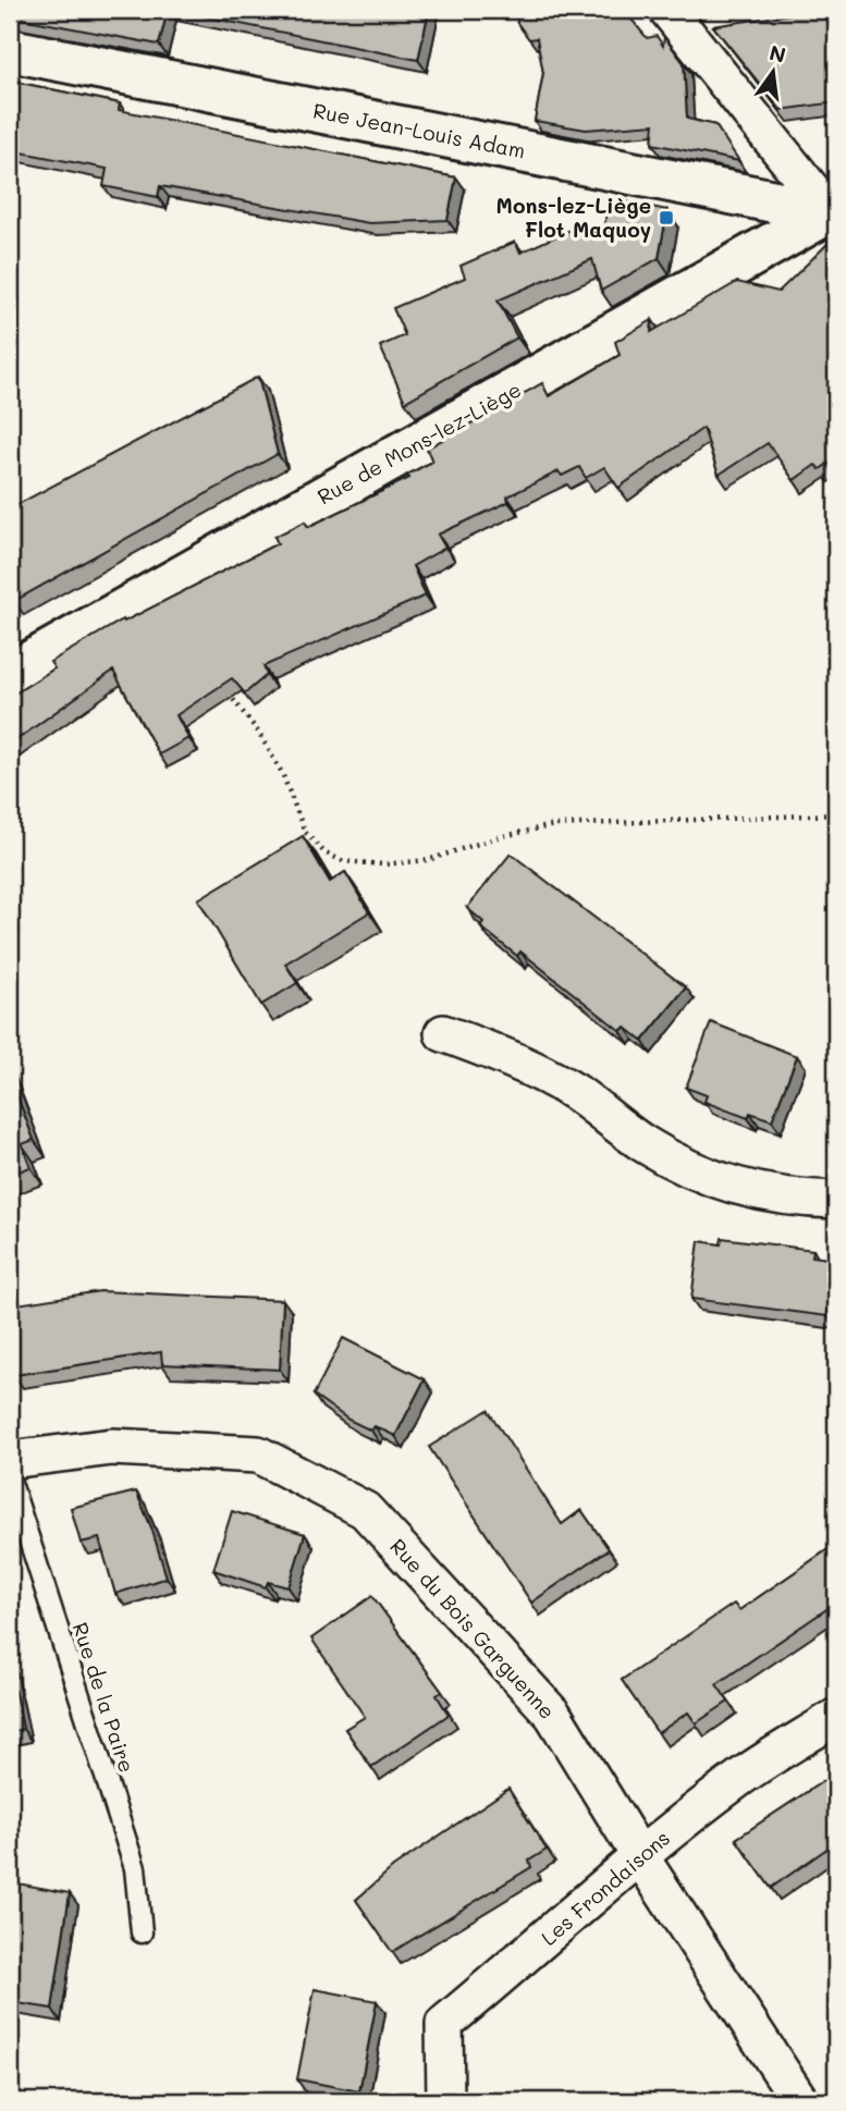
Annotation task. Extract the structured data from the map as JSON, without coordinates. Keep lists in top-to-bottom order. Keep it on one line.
{"streets":{"street":["Rue Jean-Louis Adam","Rue de Mons-lez-Liège","Rue du Bois Garguenne","Les Frondaisons"],"lane":["Rue de la Paire"]},"crossings":[["Rue Jean-Louis Adam","Rue de Mons-lez-Liège"],["Rue du Bois Garguenne","Les Frondaisons"]],"places":{"transit":["Mons-lez-Liège Flot Maquoy"]},"north":"top"}
